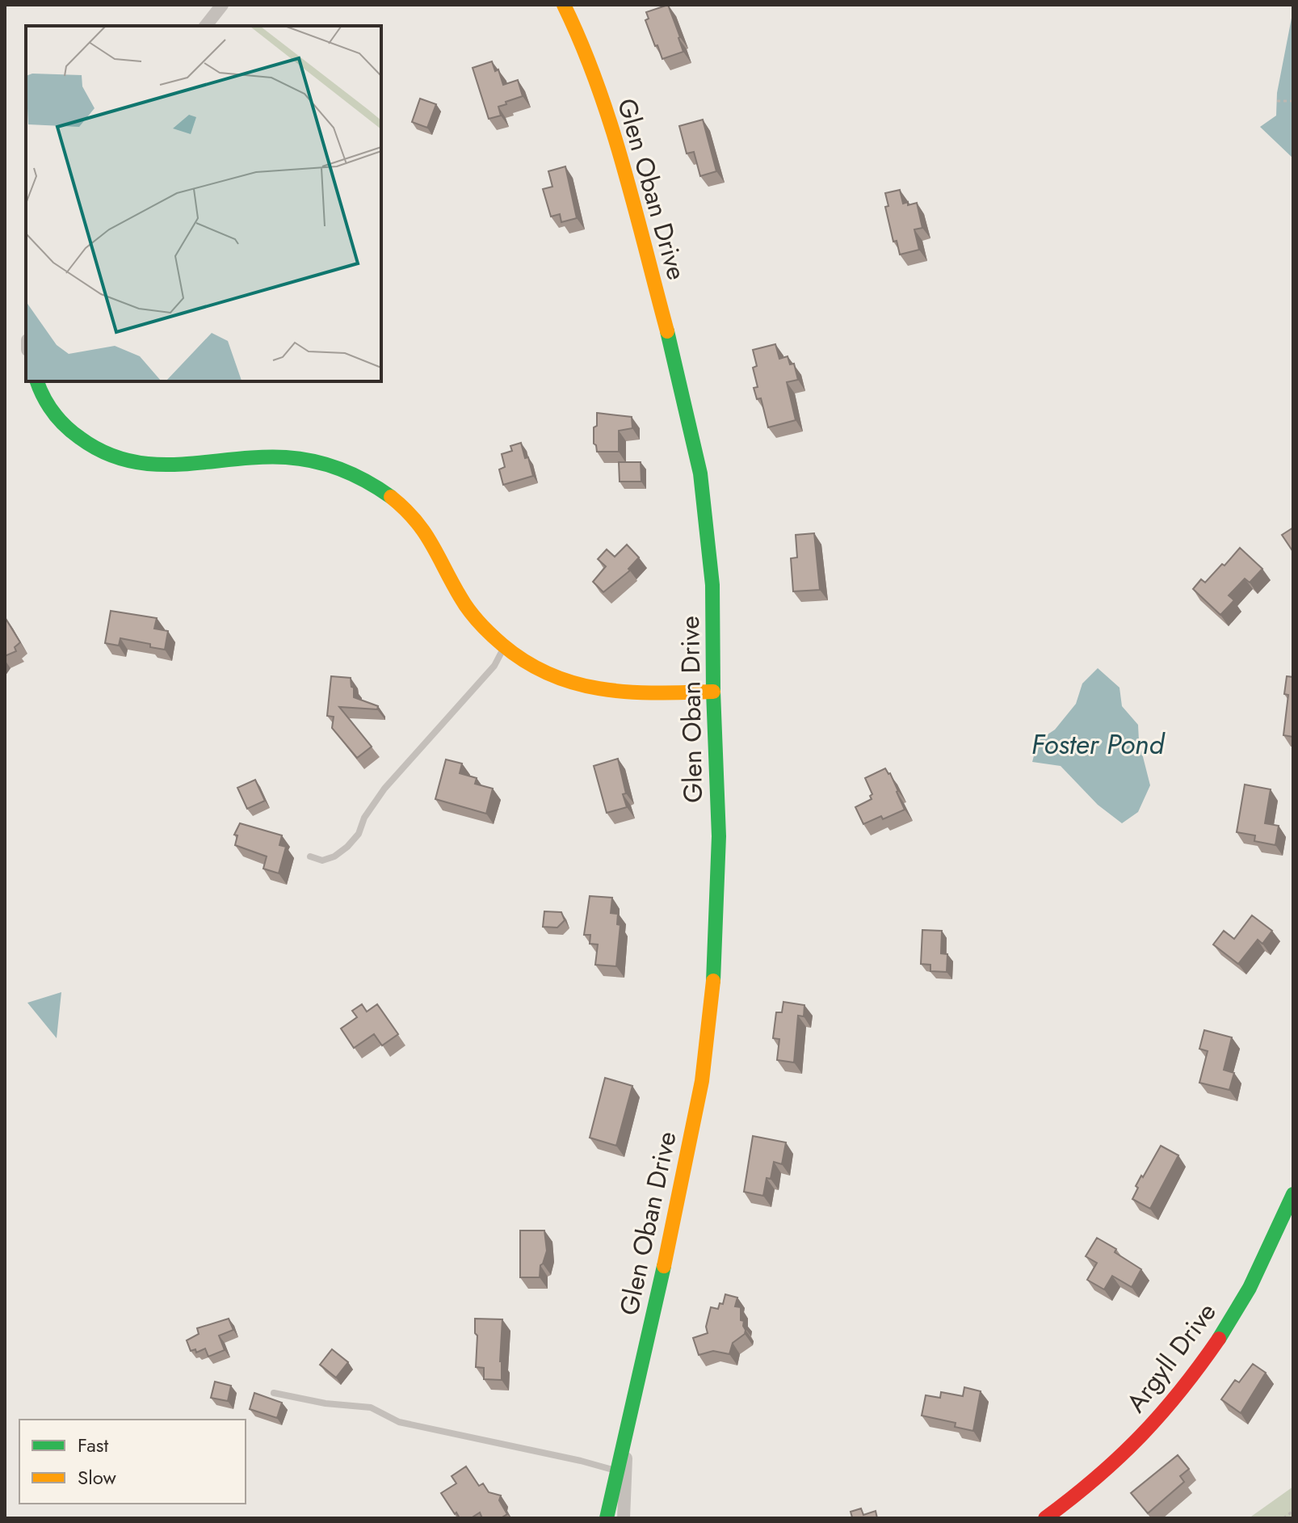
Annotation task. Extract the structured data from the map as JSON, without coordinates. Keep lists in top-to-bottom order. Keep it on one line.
{"streets":{"street":["Glen Oban Drive","Argyll Drive"]},"water":["Foster Pond"],"legend":["Fast","Slow"]}
